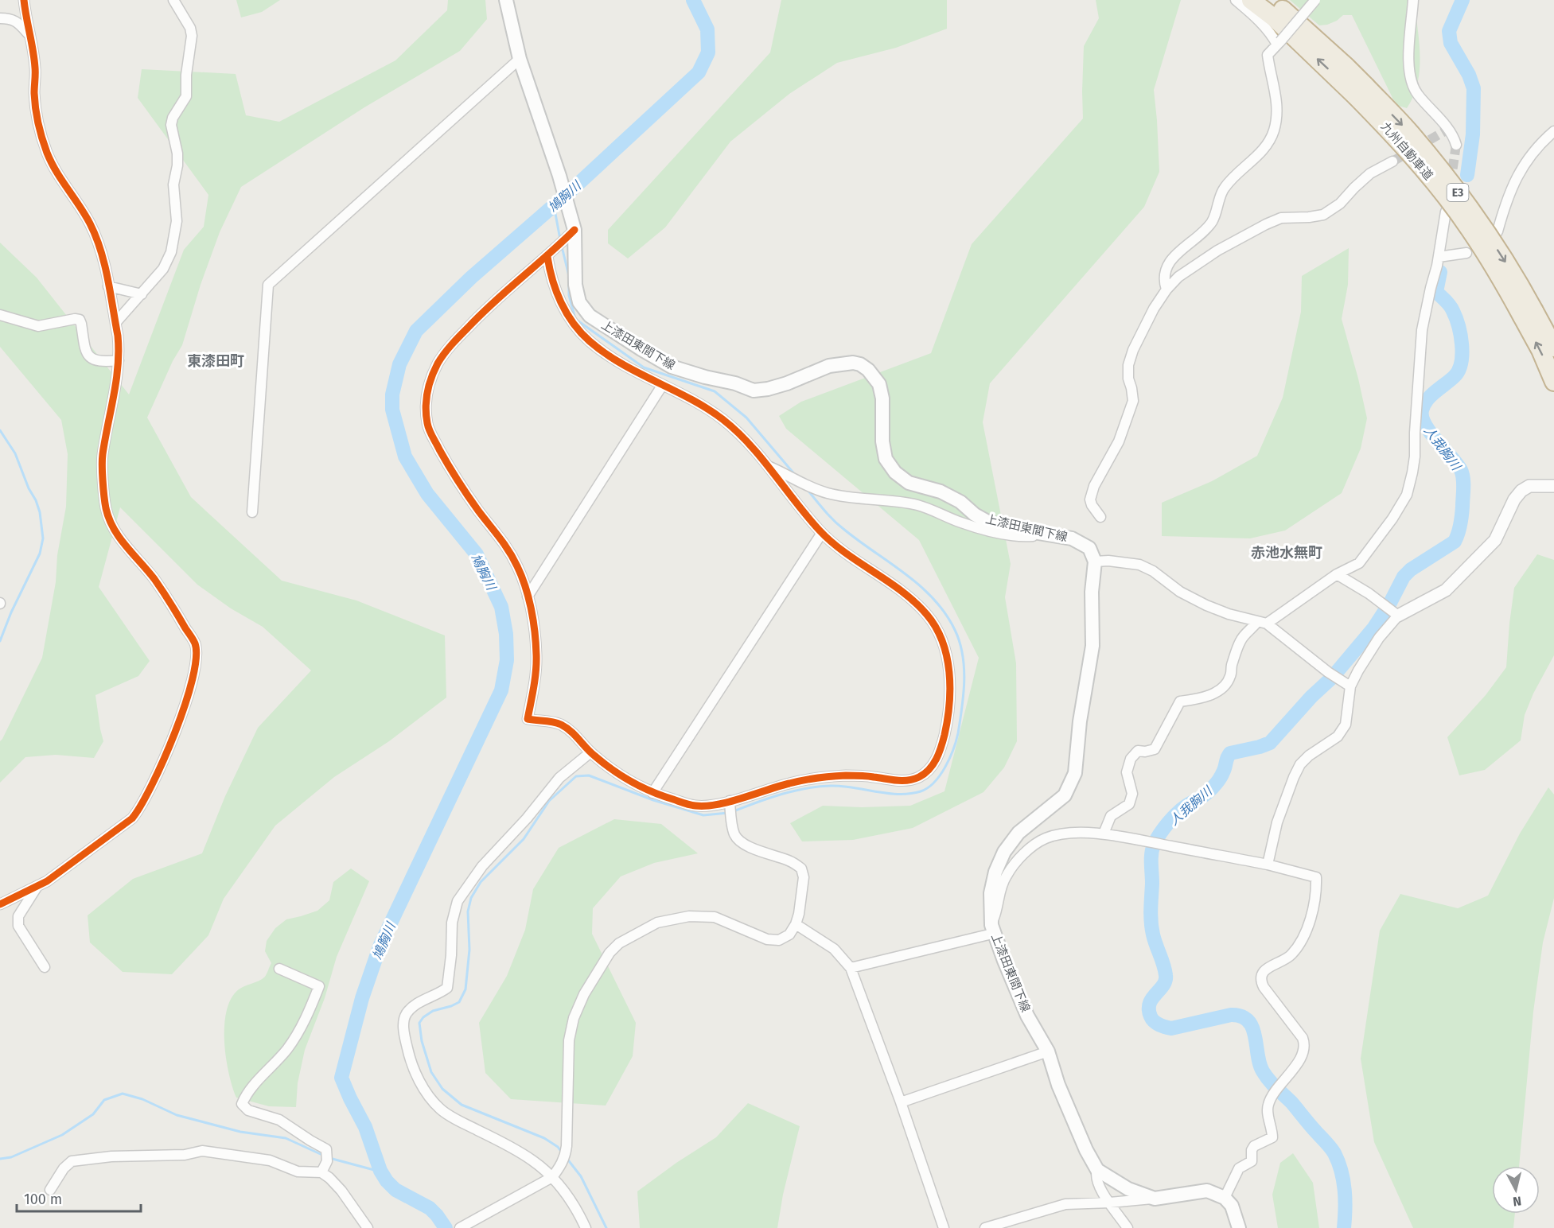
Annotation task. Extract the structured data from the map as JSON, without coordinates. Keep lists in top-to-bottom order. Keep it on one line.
{"streets":{"highway":["九州自動車道","E3"],"main road":["上漆田東間下線"]},"districts":["東漆田町","赤池水無町"],"water":["鳩胸川","人我胸川"],"scale_bar":"100 m","north":"bottom"}
